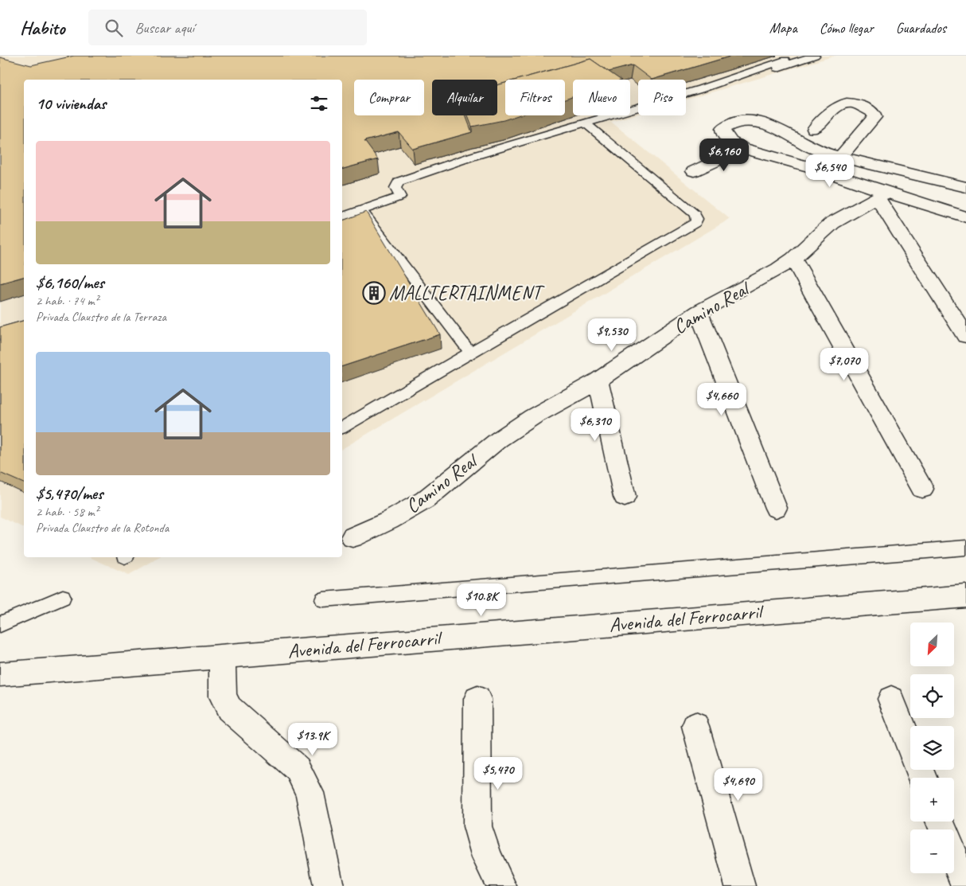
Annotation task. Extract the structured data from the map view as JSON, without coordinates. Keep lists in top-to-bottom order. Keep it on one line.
{"streets":{"street":["Camino Real","Avenida del Ferrocarril"]},"places":{"building":["MALLTERTAINMENT"]},"north":"bottom left","page":{"header":"Habito","search":"Buscar aquí","nav":["Mapa","Cómo llegar","Guardados"],"chip":["Comprar","Alquilar","Filtros","Nuevo","Piso"],"heading":"10 viviendas","list":[{"name":"$6,160/mes","note":"2 hab. · 74 m² · Privada Claustro de la Terraza"},{"name":"$5,470/mes","note":"2 hab. · 58 m² · Privada Claustro de la Rotonda"}],"price":["$6,160","$6,540","$9,530","$7,070","$4,660","$6,310","$10.8K","$13.9K","$5,470","$4,690"],"map_buttons":["+","−"]}}
